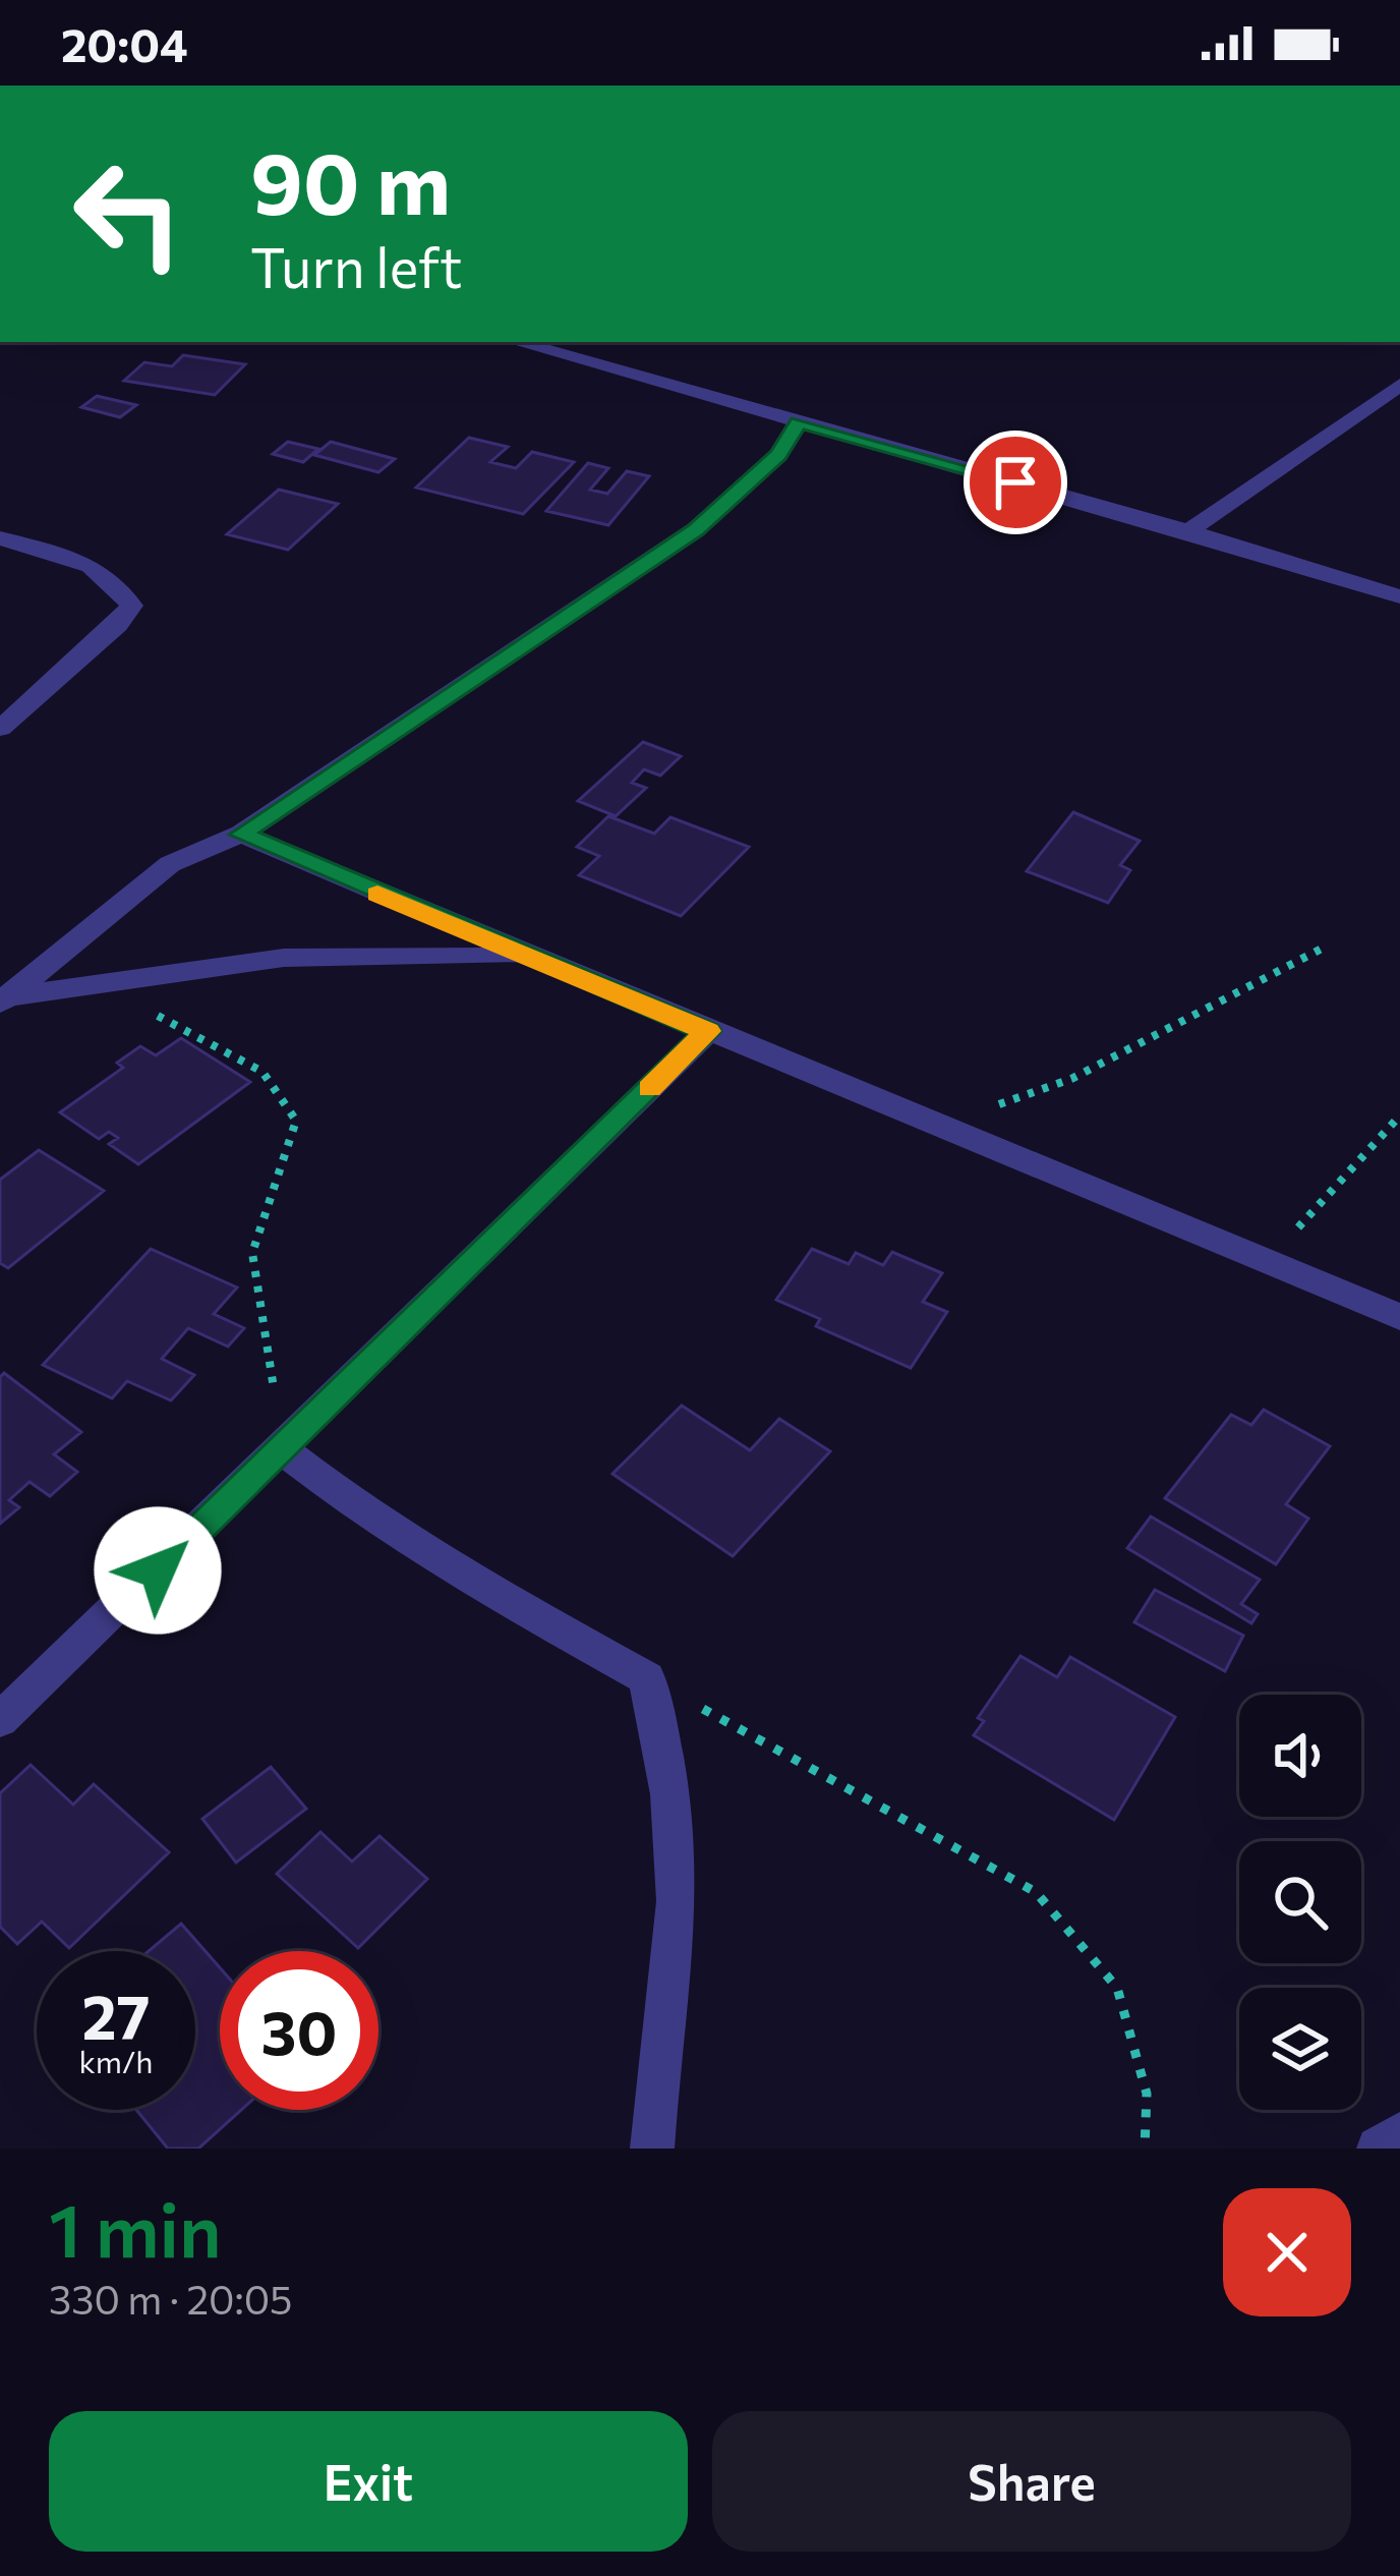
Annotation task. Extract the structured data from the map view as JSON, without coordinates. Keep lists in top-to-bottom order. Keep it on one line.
{"page":{"status":"20:04","turn":["90 m","Turn left"],"speed":"27 km/h","limit":"30","heading":["1 min","330 m · 20:05"],"buttons":["Exit","Share"]}}
